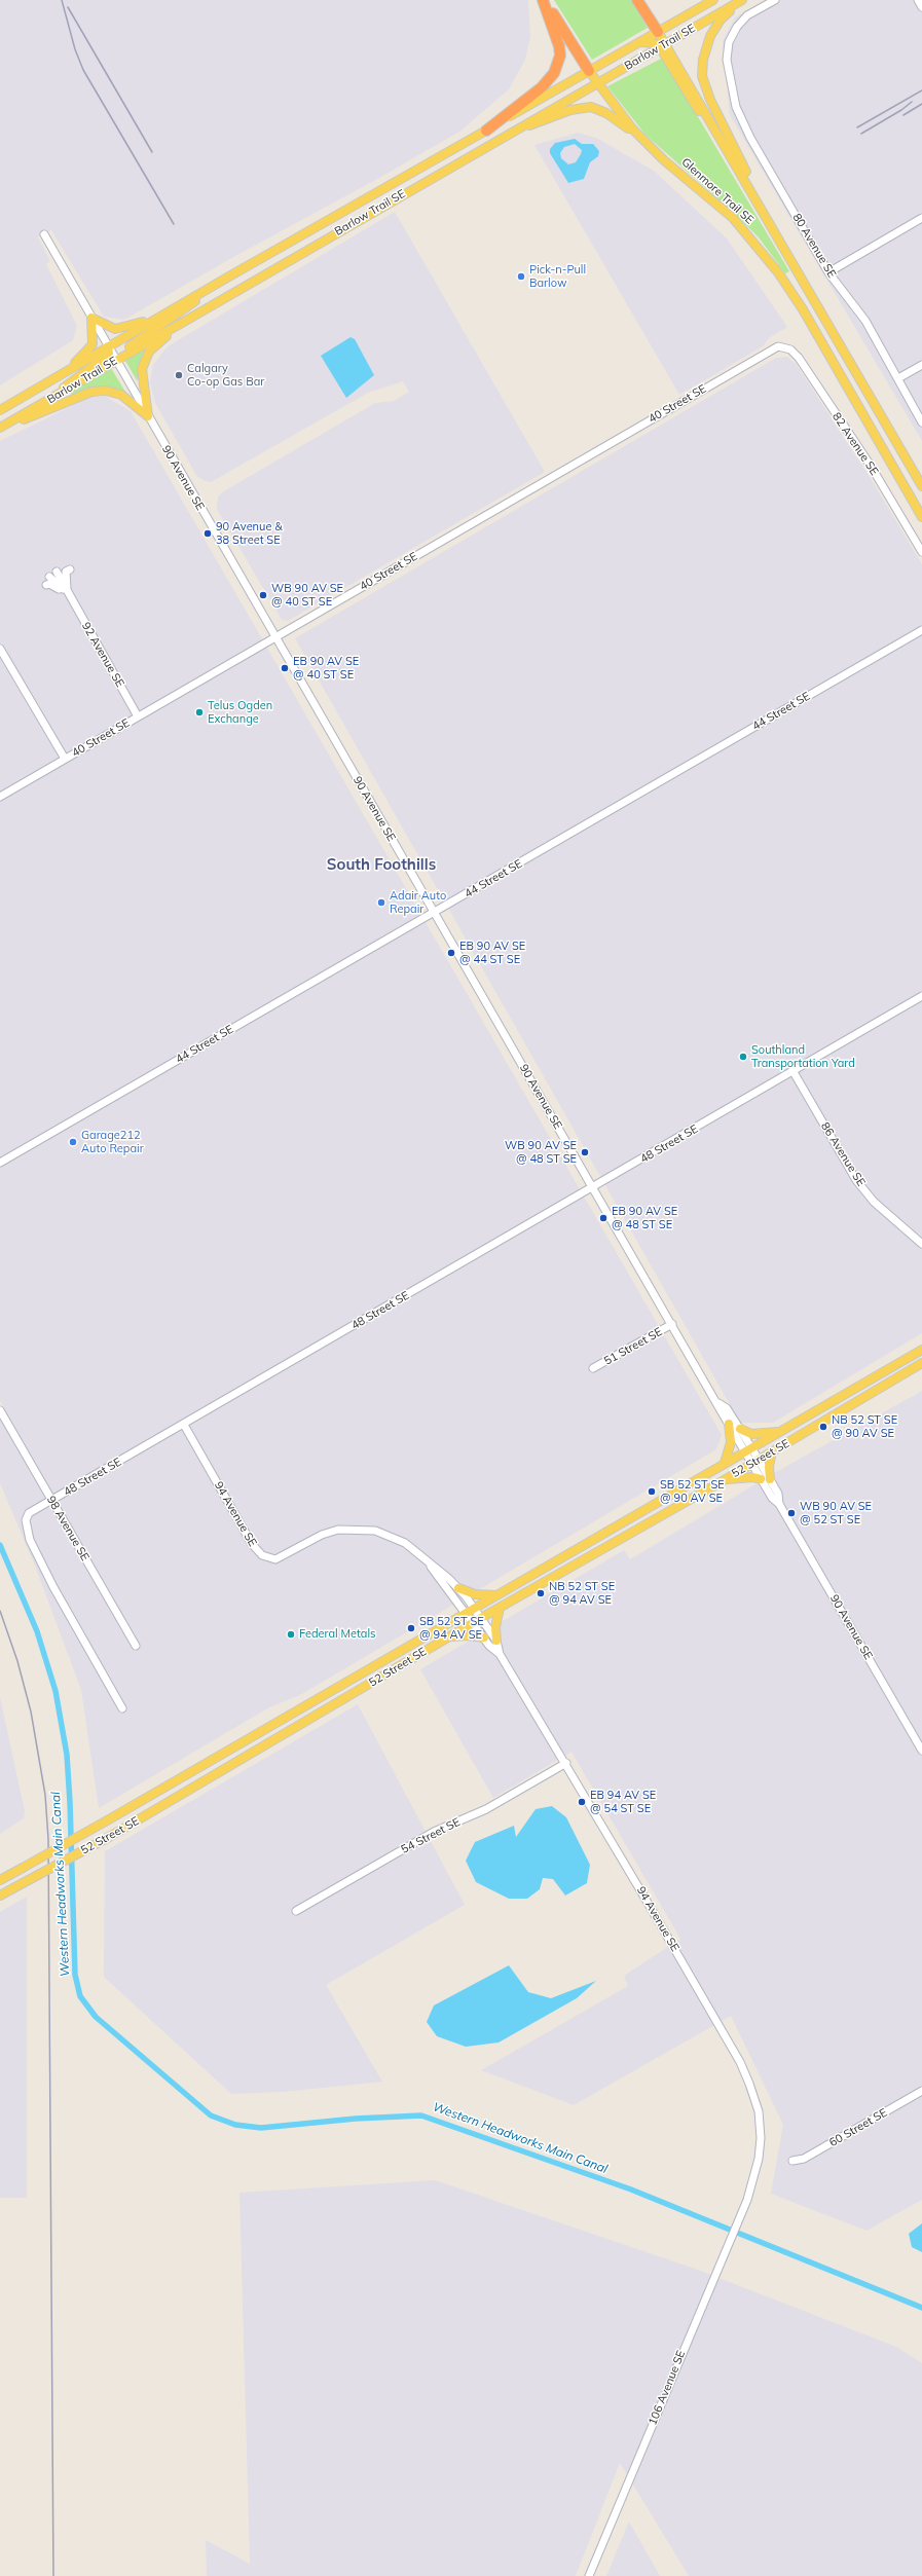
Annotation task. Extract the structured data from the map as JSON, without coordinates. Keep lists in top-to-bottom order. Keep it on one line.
{"streets":{"highway":["Glenmore Trail SE"],"main road":["Barlow Trail SE","52 Street SE"],"street":["80 Avenue SE","40 Street SE","82 Avenue SE","90 Avenue SE","92 Avenue SE","44 Street SE","48 Street SE","86 Avenue SE","51 Street SE","94 Avenue SE","98 Avenue SE","54 Street SE","60 Street SE","106 Avenue SE"]},"crossings":[["Barlow Trail SE","Glenmore Trail SE"],["Barlow Trail SE","90 Avenue SE"],["40 Street SE","82 Avenue SE"],["40 Street SE","90 Avenue SE"],["40 Street SE","92 Avenue SE"],["90 Avenue SE","44 Street SE"],["90 Avenue SE","48 Street SE"],["90 Avenue SE","51 Street SE"],["90 Avenue SE","52 Street SE"],["48 Street SE","86 Avenue SE"],["48 Street SE","94 Avenue SE"],["48 Street SE","98 Avenue SE"],["52 Street SE","94 Avenue SE"],["94 Avenue SE","54 Street SE"],["94 Avenue SE","106 Avenue SE"]],"districts":["South Foothills"],"water":["Western Headworks Main Canal"],"places":["Pick-n-Pull Barlow","Calgary Co-op Gas Bar","90 Avenue & 38 Street SE","WB 90 AV SE @ 40 ST SE","EB 90 AV SE @ 40 ST SE","Telus Ogden Exchange","Adair Auto Repair","EB 90 AV SE @ 44 ST SE","Southland Transportation Yard","Garage212 Auto Repair","WB 90 AV SE @ 48 ST SE","EB 90 AV SE @ 48 ST SE","NB 52 ST SE @ 90 AV SE","SB 52 ST SE @ 90 AV SE","WB 90 AV SE @ 52 ST SE","NB 52 ST SE @ 94 AV SE","SB 52 ST SE @ 94 AV SE","Federal Metals","EB 94 AV SE @ 54 ST SE"]}
